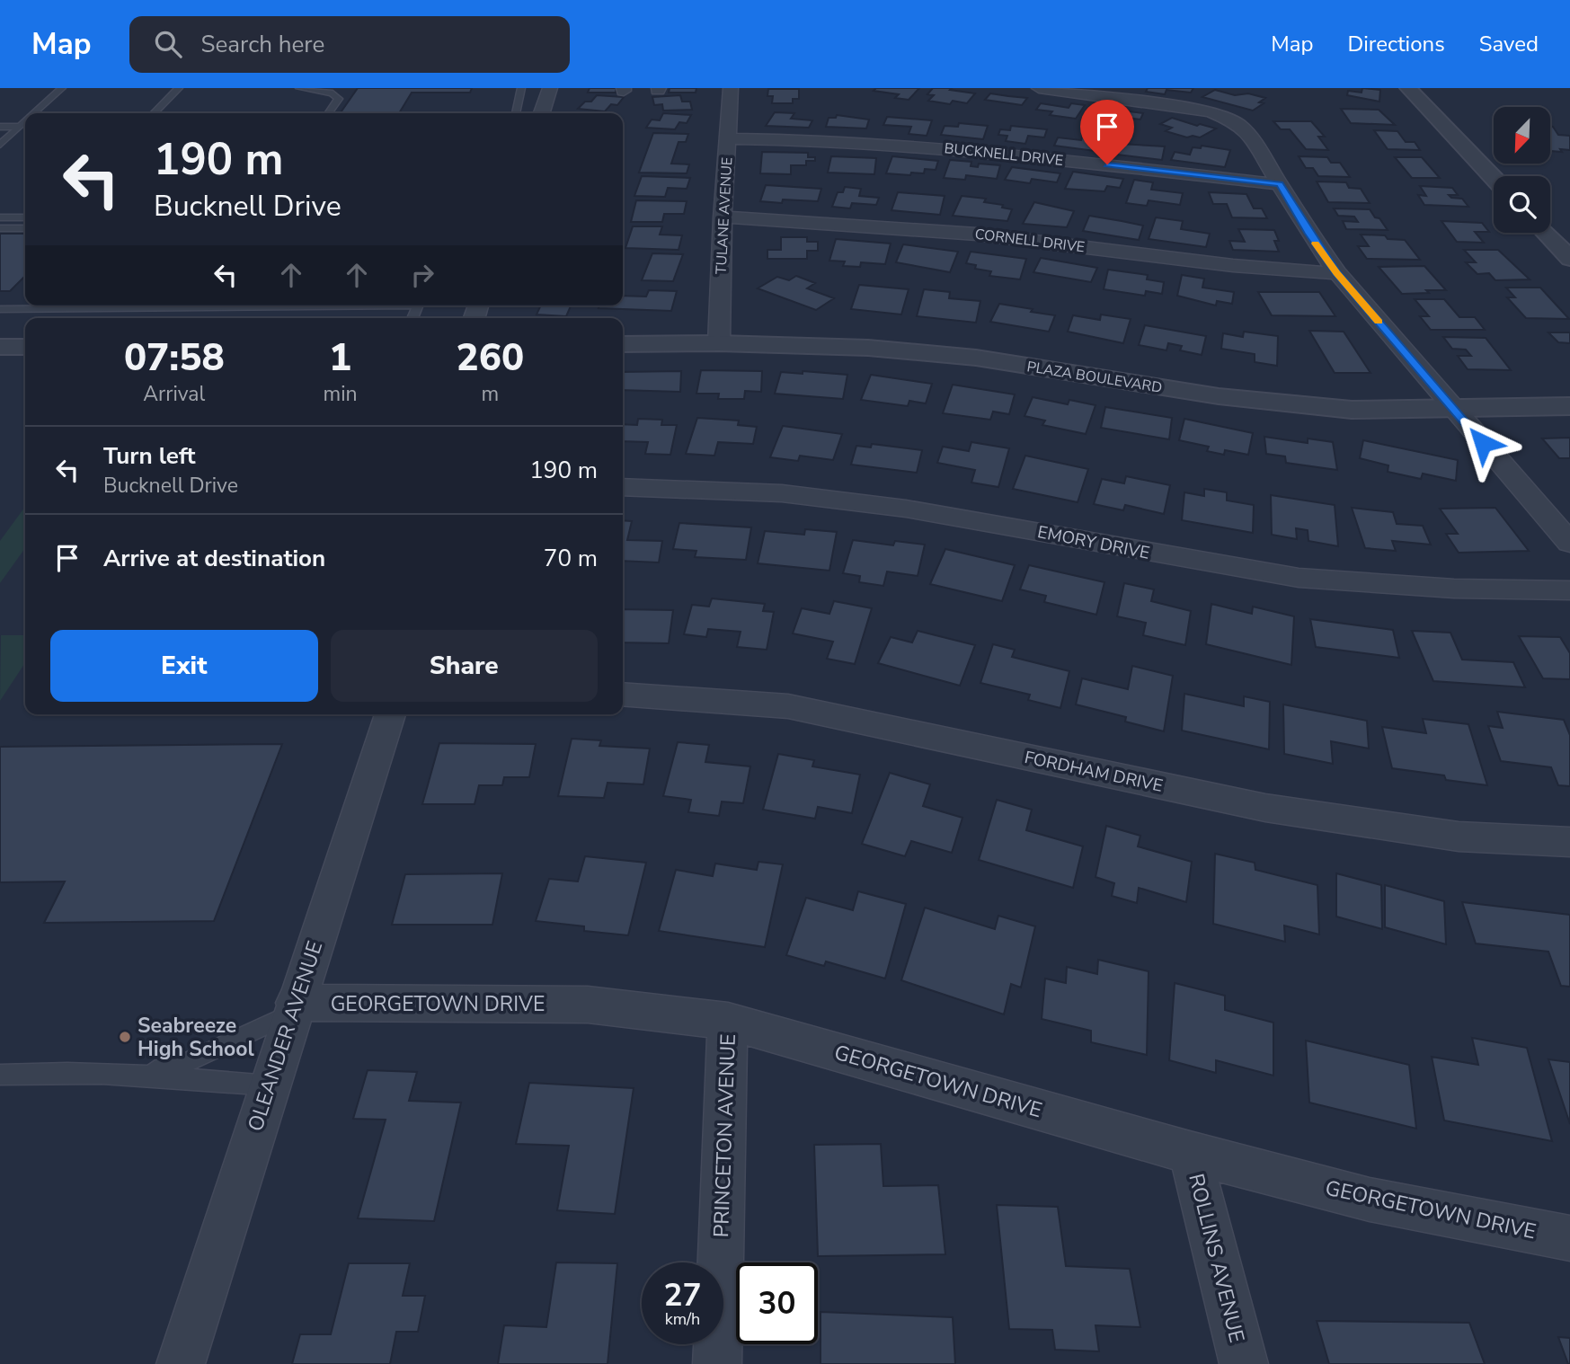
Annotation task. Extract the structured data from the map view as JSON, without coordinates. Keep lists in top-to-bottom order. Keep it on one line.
{"streets":{"street":["BUCKNELL DRIVE","TULANE AVENUE","CORNELL DRIVE","PLAZA BOULEVARD","EMORY DRIVE","FORDHAM DRIVE","GEORGETOWN DRIVE","OLEANDER AVENUE","PRINCETON AVENUE","ROLLINS AVENUE"]},"crossings":[["BUCKNELL DRIVE","TULANE AVENUE"],["TULANE AVENUE","CORNELL DRIVE"],["TULANE AVENUE","PLAZA BOULEVARD"],["GEORGETOWN DRIVE","OLEANDER AVENUE"],["GEORGETOWN DRIVE","PRINCETON AVENUE"],["GEORGETOWN DRIVE","ROLLINS AVENUE"]],"places":["Seabreeze High School"],"north":"bottom left","page":{"header":"Map","search":"Search here","nav":["Map","Directions","Saved"],"turn":["190 m","Bucknell Drive"],"eta":["07:58","Arrival","1","min","260","m"],"list":[{"name":"Turn left","note":"Bucknell Drive","value":"190 m"},{"name":"Arrive at destination","value":"70 m"}],"buttons":["Exit","Share"],"speed":"27 km/h","limit":"30"}}
